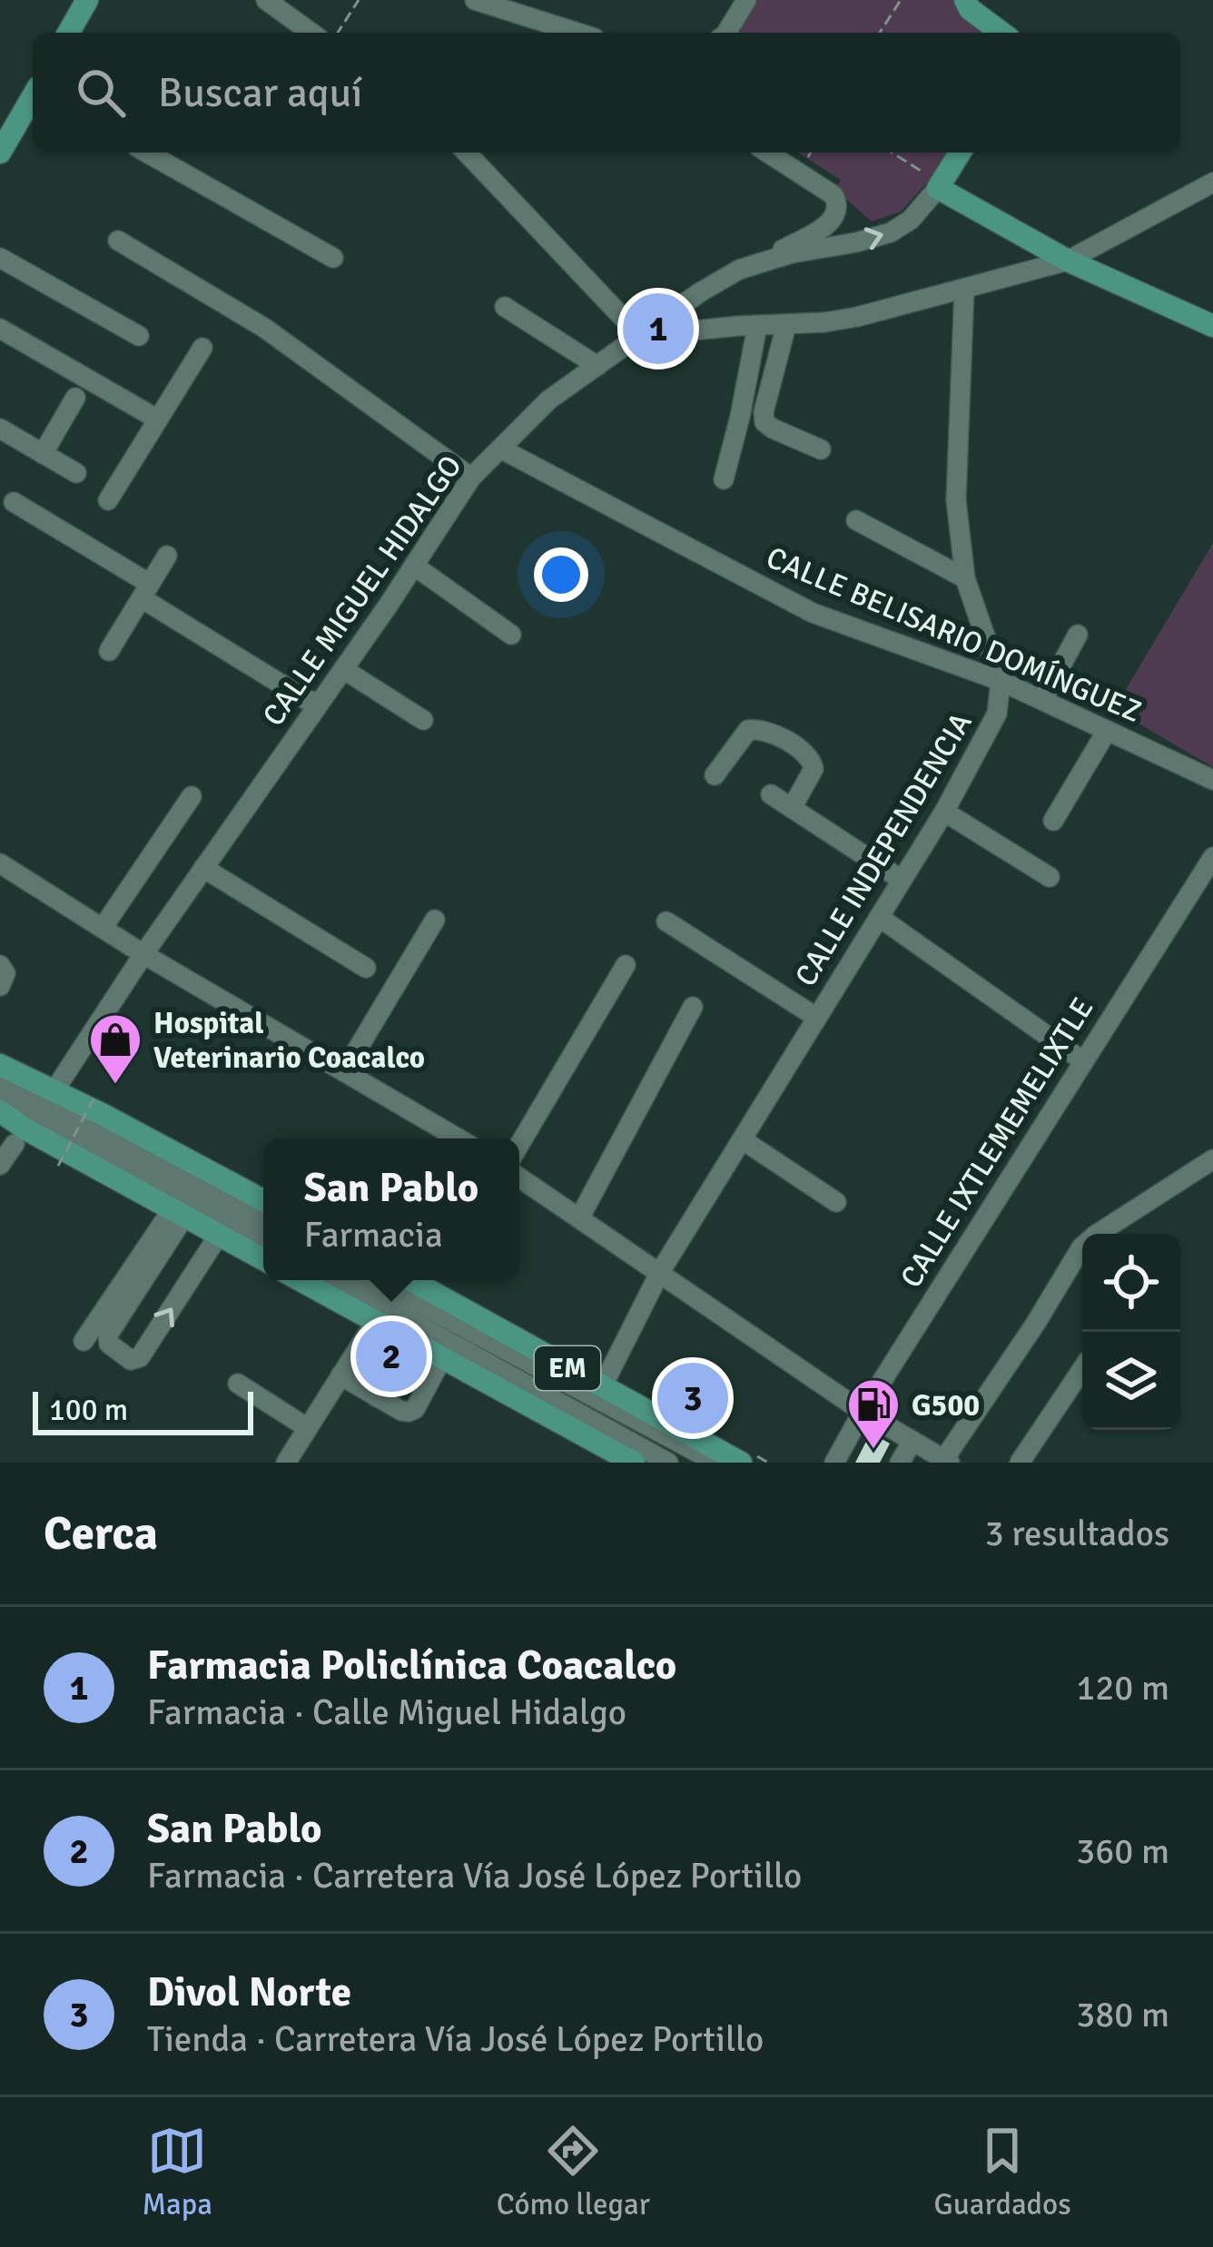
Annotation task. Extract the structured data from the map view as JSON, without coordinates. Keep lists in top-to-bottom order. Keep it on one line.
{"streets":{"main road":["EM"],"street":["CALLE MIGUEL HIDALGO","CALLE BELISARIO DOMÍNGUEZ","CALLE INDEPENDENCIA","CALLE IXTLEMEMELIXTLE"]},"crossings":[["CALLE MIGUEL HIDALGO","CALLE BELISARIO DOMÍNGUEZ"],["CALLE BELISARIO DOMÍNGUEZ","CALLE INDEPENDENCIA"],["CALLE INDEPENDENCIA","EM"]],"places":{"shop":["Hospital Veterinario Coacalco"],"fuel station":["G500"]},"scale_bar":"100 m","page":{"search":"Buscar aquí","pins":["1","2","3"],"popup":["San Pablo","Farmacia"],"scale":"100 m","heading":["Cerca","3 resultados"],"list":[{"mark":"1","name":"Farmacia Policlínica Coacalco","note":"Farmacia · Calle Miguel Hidalgo","value":"120 m"},{"mark":"2","name":"San Pablo","note":"Farmacia · Carretera Vía José López Portillo","value":"360 m"},{"mark":"3","name":"Divol Norte","note":"Tienda · Carretera Vía José López Portillo","value":"380 m"}],"nav":["Mapa","Cómo llegar","Guardados"]}}
